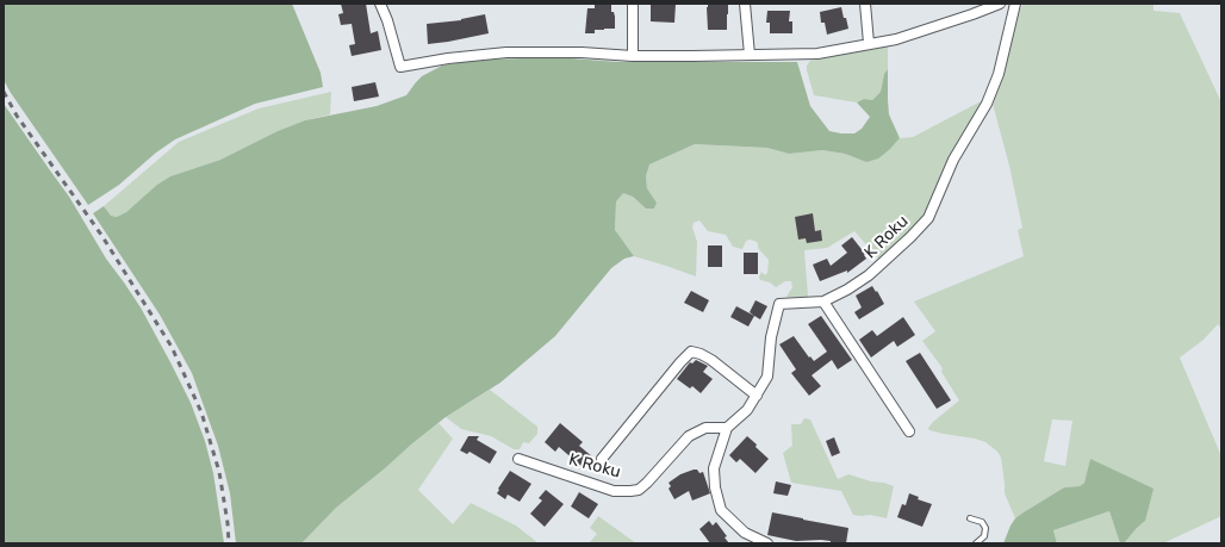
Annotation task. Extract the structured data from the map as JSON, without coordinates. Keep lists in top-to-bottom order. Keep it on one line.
{"streets":{"street":["K Roku"]}}
